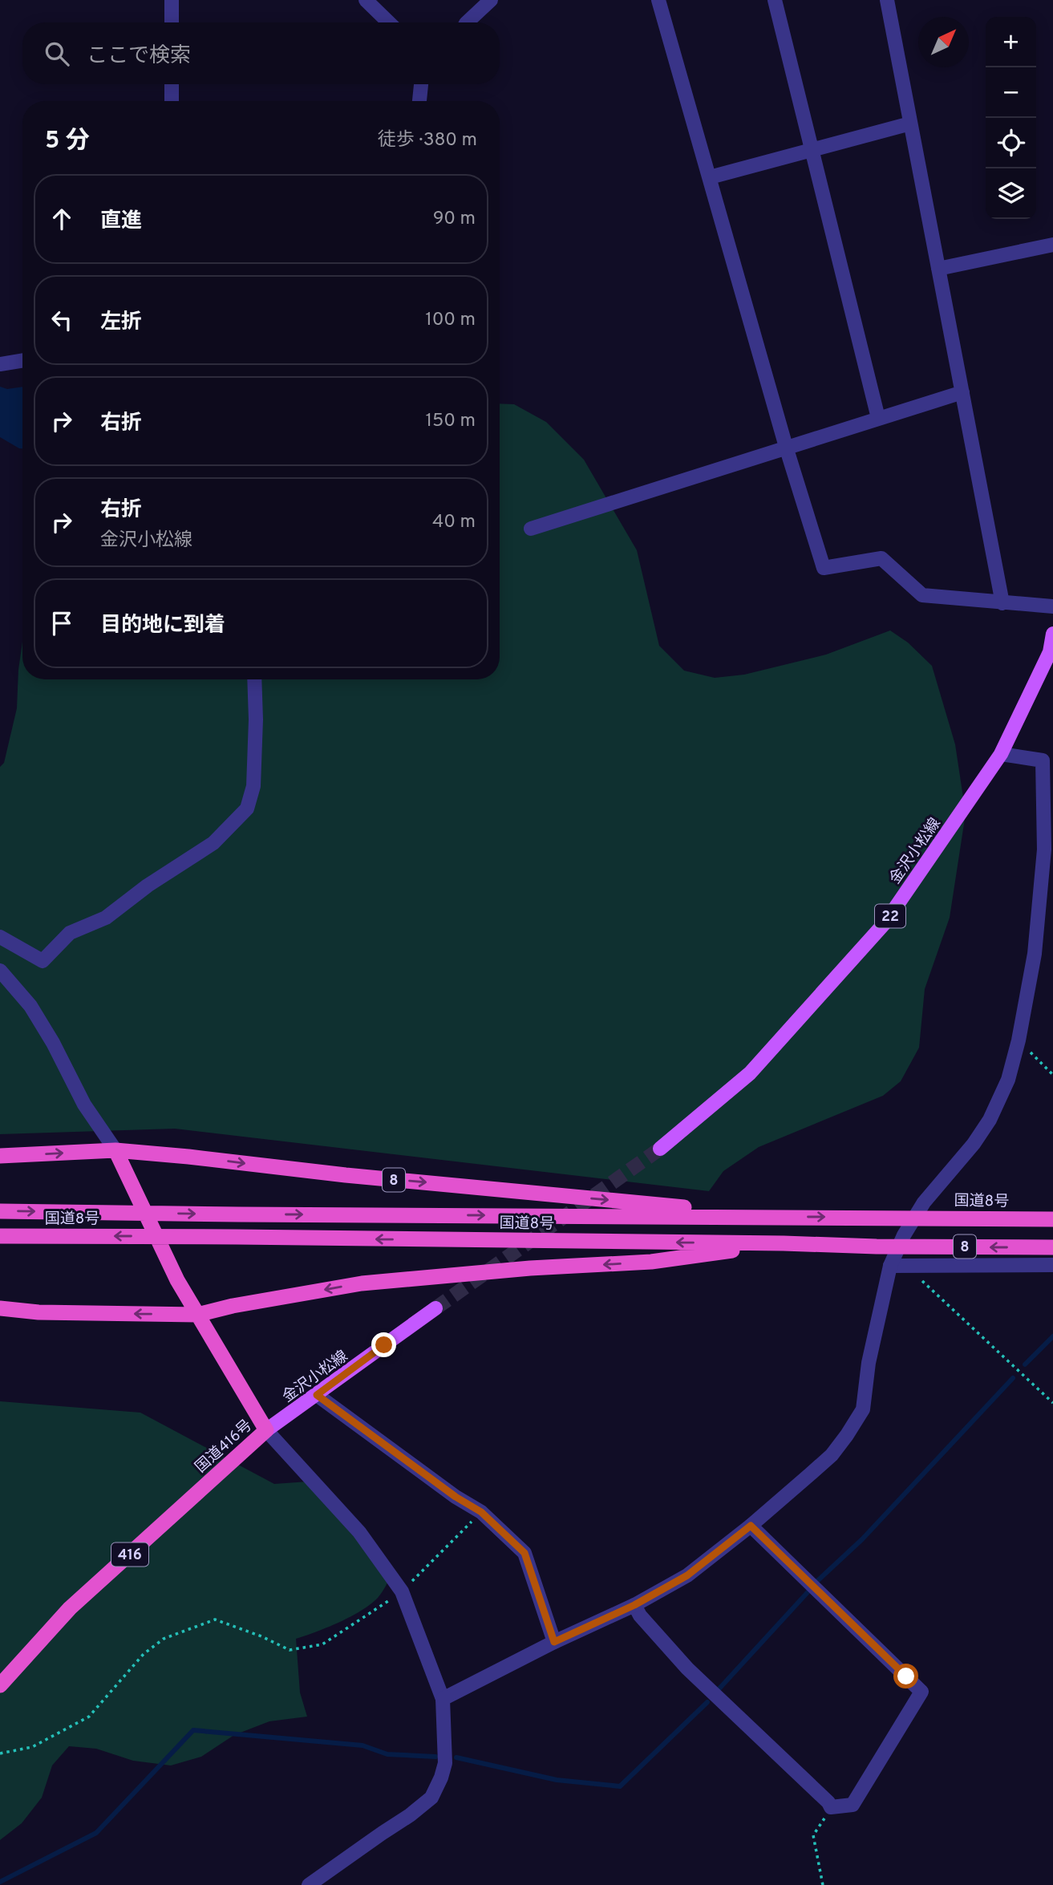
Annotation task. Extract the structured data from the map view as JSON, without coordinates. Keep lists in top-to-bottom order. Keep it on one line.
{"streets":{"highway":["8","国道8号","国道416号","416"],"main road":["金沢小松線","22"]},"crossings":[["金沢小松線","国道416号"],["8","国道8号"],["8","国道416号"]],"north":"top right","page":{"map_buttons":["+","−"],"search":"ここで検索","heading":["5 分","徒歩 · 380 m"],"list":[["直進","90 m"],["左折","100 m"],["右折","150 m"],["右折","金沢小松線","40 m"],"目的地に到着"]}}
